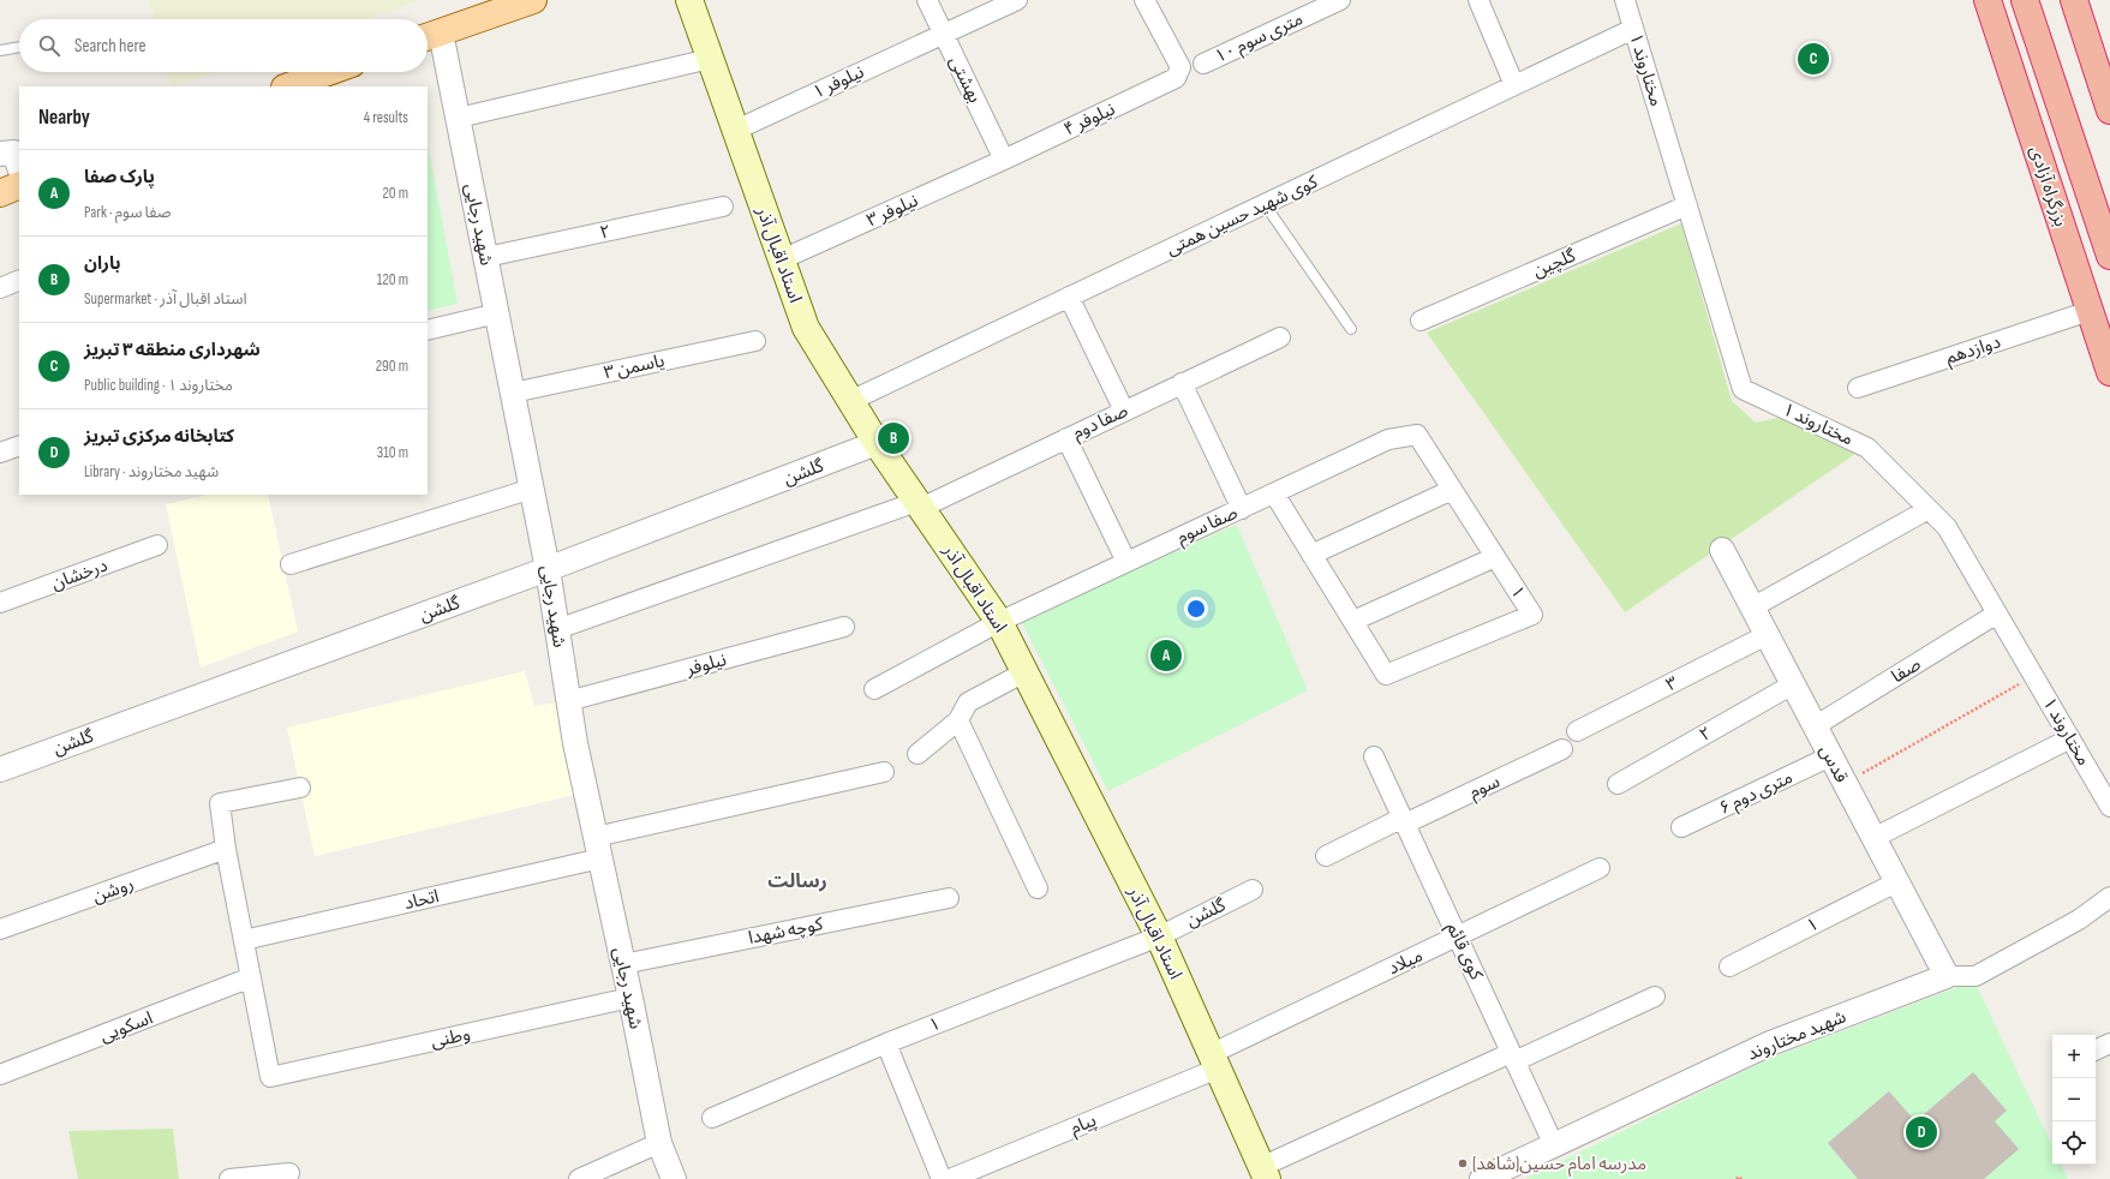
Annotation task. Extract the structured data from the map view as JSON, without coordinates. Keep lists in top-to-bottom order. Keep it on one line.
{"streets":{"highway":["بزرگراه آزادی"],"main road":["استاد اقبال آذر"],"street":["۱۰ متری سوم","مختاروند ۱","بهشتی","نیلوفر ۱","نیلوفر ۴","نیلوفر ۳","کوی شهید حسین همتی","شهید رجایی","۲","گلچین","دوازدهم","یاسمن ۳","صفا دوم","گلشن","صفا سوم","درخشان","۱","نیلوفر","صفا","۳","قدس","سوم","۶ متری دوم","روشن","اتحاد","کوچه شهدا","کوی قائم","میلاد","اسکویی","شهید مختاروند","وطنی","پیام"]},"crossings":[["مختاروند ۱","کوی شهید حسین همتی"],["مختاروند ۱","گلچین"],["مختاروند ۱","صفا"],["بهشتی","نیلوفر ۱"],["بهشتی","نیلوفر ۴"],["بهشتی","نیلوفر ۳"],["نیلوفر ۱","استاد اقبال آذر"],["نیلوفر ۴","نیلوفر ۳"],["بزرگراه آزادی","دوازدهم"],["نیلوفر ۳","استاد اقبال آذر"],["کوی شهید حسین همتی","استاد اقبال آذر"],["شهید رجایی","۲"],["شهید رجایی","یاسمن ۳"],["شهید رجایی","صفا دوم"],["شهید رجایی","گلشن"],["شهید رجایی","نیلوفر"],["شهید رجایی","اتحاد"],["شهید رجایی","کوچه شهدا"],["شهید رجایی","وطنی"],["۲","قدس"],["استاد اقبال آذر","صفا دوم"],["استاد اقبال آذر","گلشن"],["استاد اقبال آذر","صفا سوم"],["استاد اقبال آذر","۱"],["استاد اقبال آذر","میلاد"],["استاد اقبال آذر","پیام"],["گلشن","۱"],["صفا سوم","۱"],["۱","قدس"],["صفا","قدس"],["۳","قدس"],["قدس","۶ متری دوم"],["قدس","شهید مختاروند"],["سوم","کوی قائم"],["کوی قائم","میلاد"],["کوی قائم","شهید مختاروند"],["میلاد","پیام"],["اسکویی","وطنی"]],"districts":["رسالت"],"places":["مدرسه امام حسین(شاهد)"],"page":{"search":"Search here","pins":["C","B","A","D"],"heading":["Nearby","4 results"],"list":[{"mark":"A","name":"پارک صفا","note":"Park · صفا سوم","value":"20 m"},{"mark":"B","name":"باران","note":"Supermarket · استاد اقبال آذر","value":"120 m"},{"mark":"C","name":"شهرداری منطقه ۳ تبریز","note":"Public building · مختاروند ۱","value":"290 m"},{"mark":"D","name":"کتابخانه مرکزى تبریز","note":"Library · شهید مختاروند","value":"310 m"}],"map_buttons":["+","−"]}}
